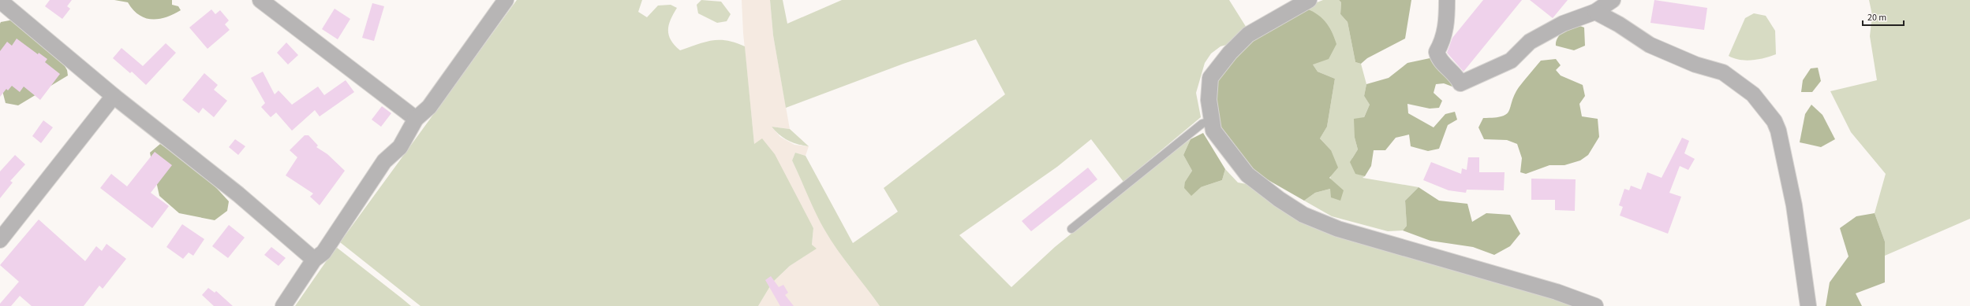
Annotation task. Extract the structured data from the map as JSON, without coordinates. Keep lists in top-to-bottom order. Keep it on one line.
{"scale_bar":"20 m"}
